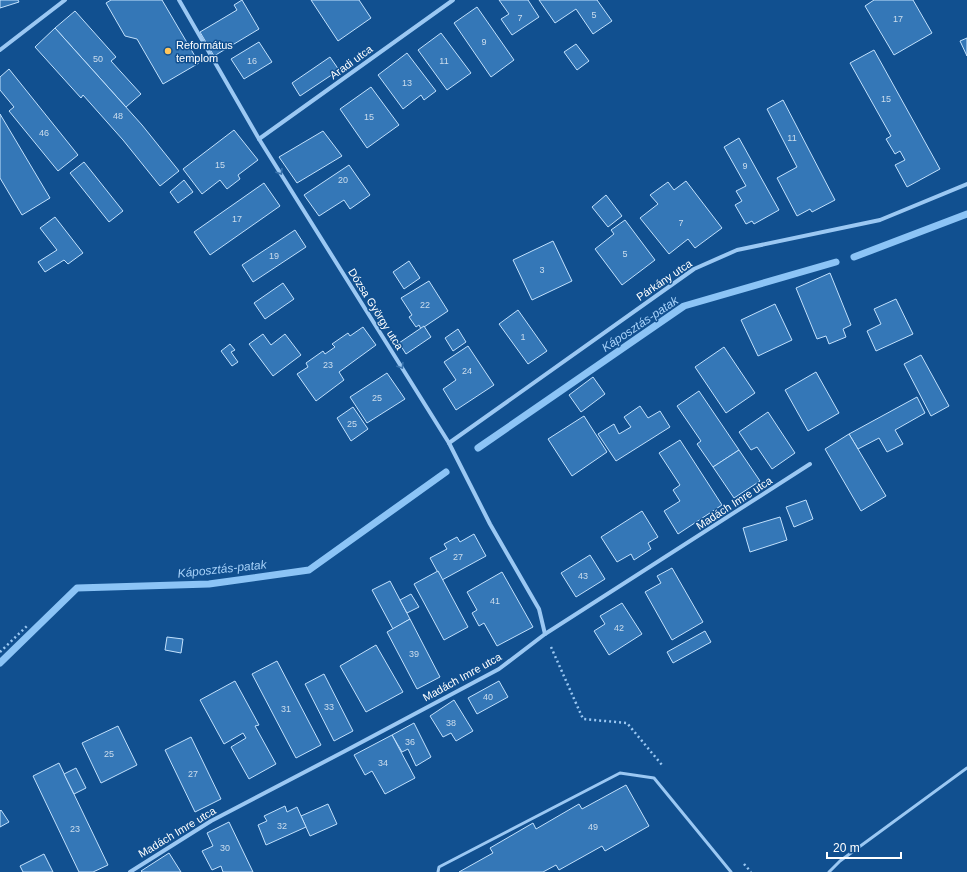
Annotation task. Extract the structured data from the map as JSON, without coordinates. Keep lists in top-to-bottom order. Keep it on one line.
{"streets":{"street":["Aradi utca","Párkány utca","Dózsa György utca","Madách Imre utca"]},"crossings":[["Aradi utca","Dózsa György utca"],["Párkány utca","Dózsa György utca"],["Dózsa György utca","Madách Imre utca"]],"one_way":["Dózsa György utca"],"water":["Káposztás-patak"],"places":["Református templom"],"house_numbers":["5","7","17","9","50","16","11","13","15","48","15","46","11","15","9","20","17","7","5","19","3","22","1","23","24","25","25","27","43","41","42","39","40","33","31","38","36","25","34","27","32","49","23","30"],"scale_bar":"20 m"}
